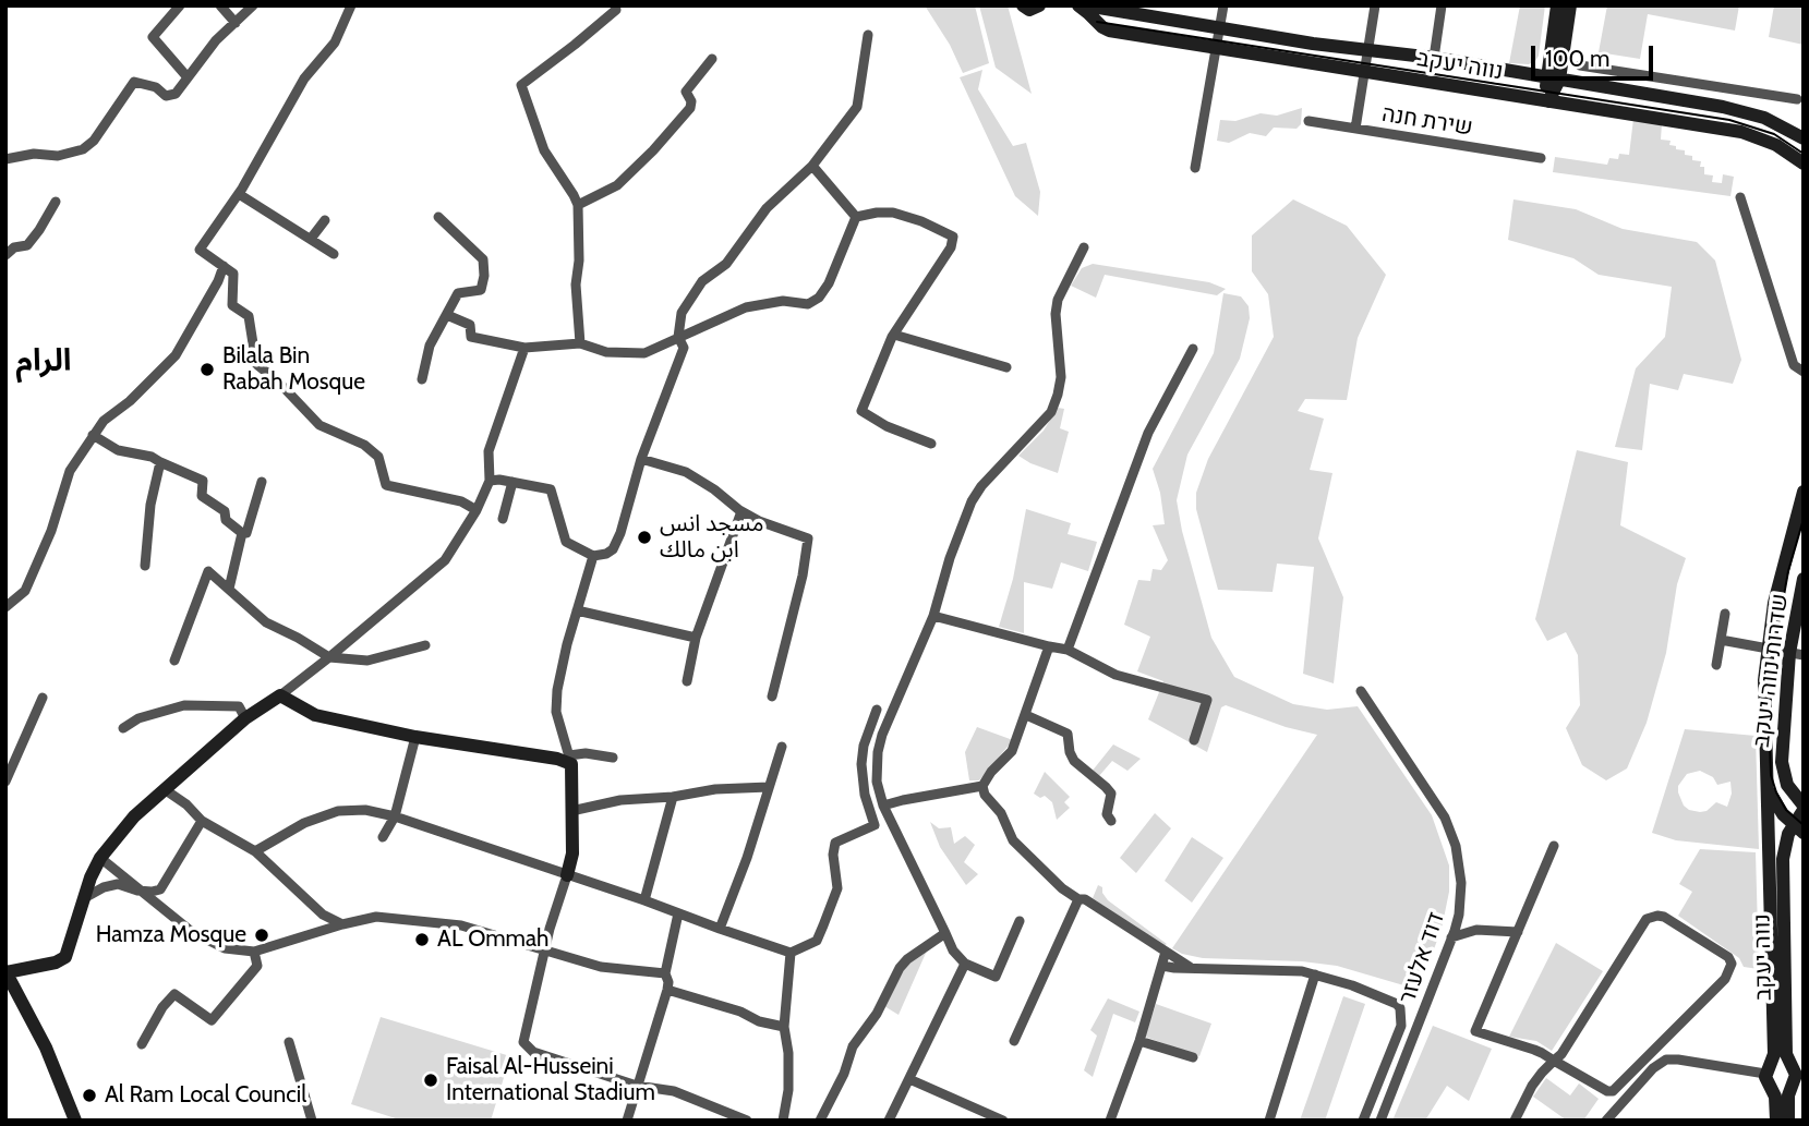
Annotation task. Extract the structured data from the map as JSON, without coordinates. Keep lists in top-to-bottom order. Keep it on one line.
{"streets":{"street":["נווה יעקב","שירת חנה","שדרות נווה יעקב","דוד אלעזר"]},"crossings":[["נווה יעקב","שדרות נווה יעקב"]],"districts":["الرام"],"places":["Bilala Bin Rabah Mosque","مسجد انس ابن مالك","Hamza Mosque","AL Ommah","Faisal Al-Husseini International Stadium","Al Ram Local Council"],"scale_bar":"100 m"}
